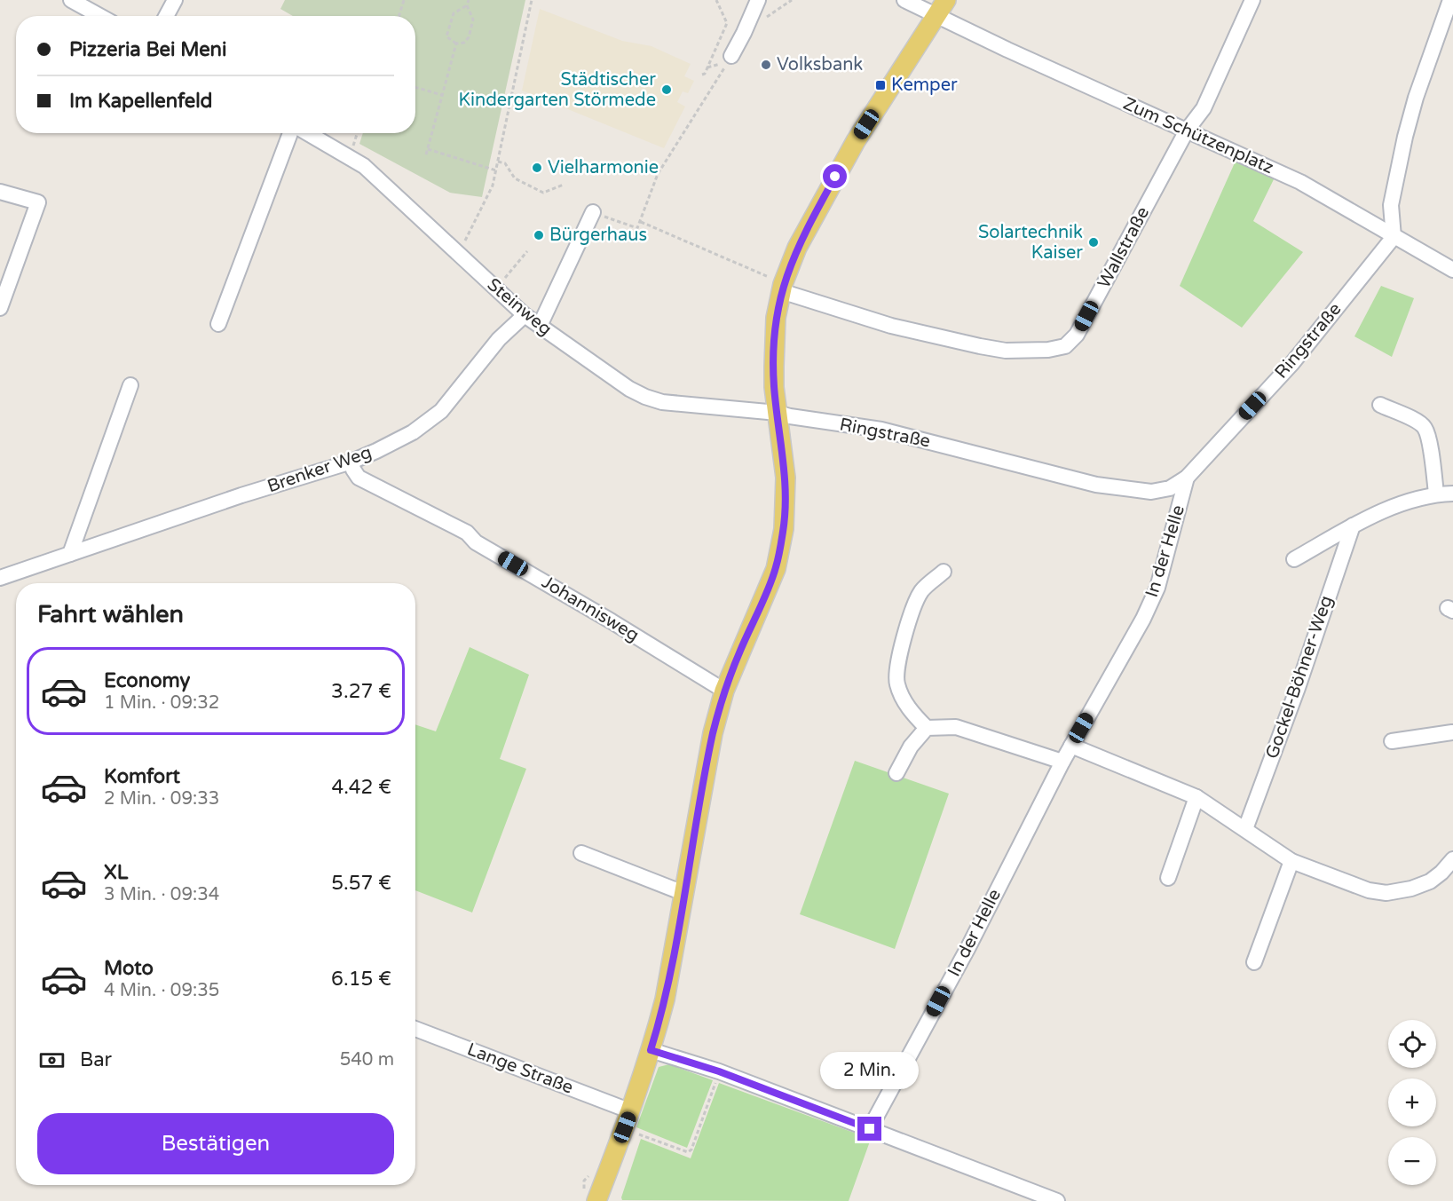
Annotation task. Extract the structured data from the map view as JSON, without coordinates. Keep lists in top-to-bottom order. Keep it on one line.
{"streets":{"street":["Zum Schützenplatz","Wallstraße","Steinweg","Ringstraße","Brenker Weg","In der Helle","Johannisweg","Gockel-Böhner-Weg","Lange Straße"]},"crossings":[["Zum Schützenplatz","Wallstraße"],["Zum Schützenplatz","Ringstraße"],["Steinweg","Ringstraße"],["Steinweg","Brenker Weg"],["Ringstraße","In der Helle"],["Brenker Weg","Johannisweg"]],"places":{"other":["Volksbank","Städtischer Kindergarten Störmede","Vielharmonie","Bürgerhaus","Solartechnik Kaiser"],"transit":["Kemper"]},"page":{"banner":["Pizzeria Bei Meni","Im Kapellenfeld"],"heading":"Fahrt wählen","list":[{"name":"Economy","note":"1 Min. · 09:32","value":"3.27 €"},{"name":"Komfort","note":"2 Min. · 09:33","value":"4.42 €"},{"name":"XL","note":"3 Min. · 09:34","value":"5.57 €"},{"name":"Moto","note":"4 Min. · 09:35","value":"6.15 €"}],"map_buttons":["+","−"],"pay":["Bar","540 m"],"bubble":"2 Min.","buttons":"Bestätigen"}}
